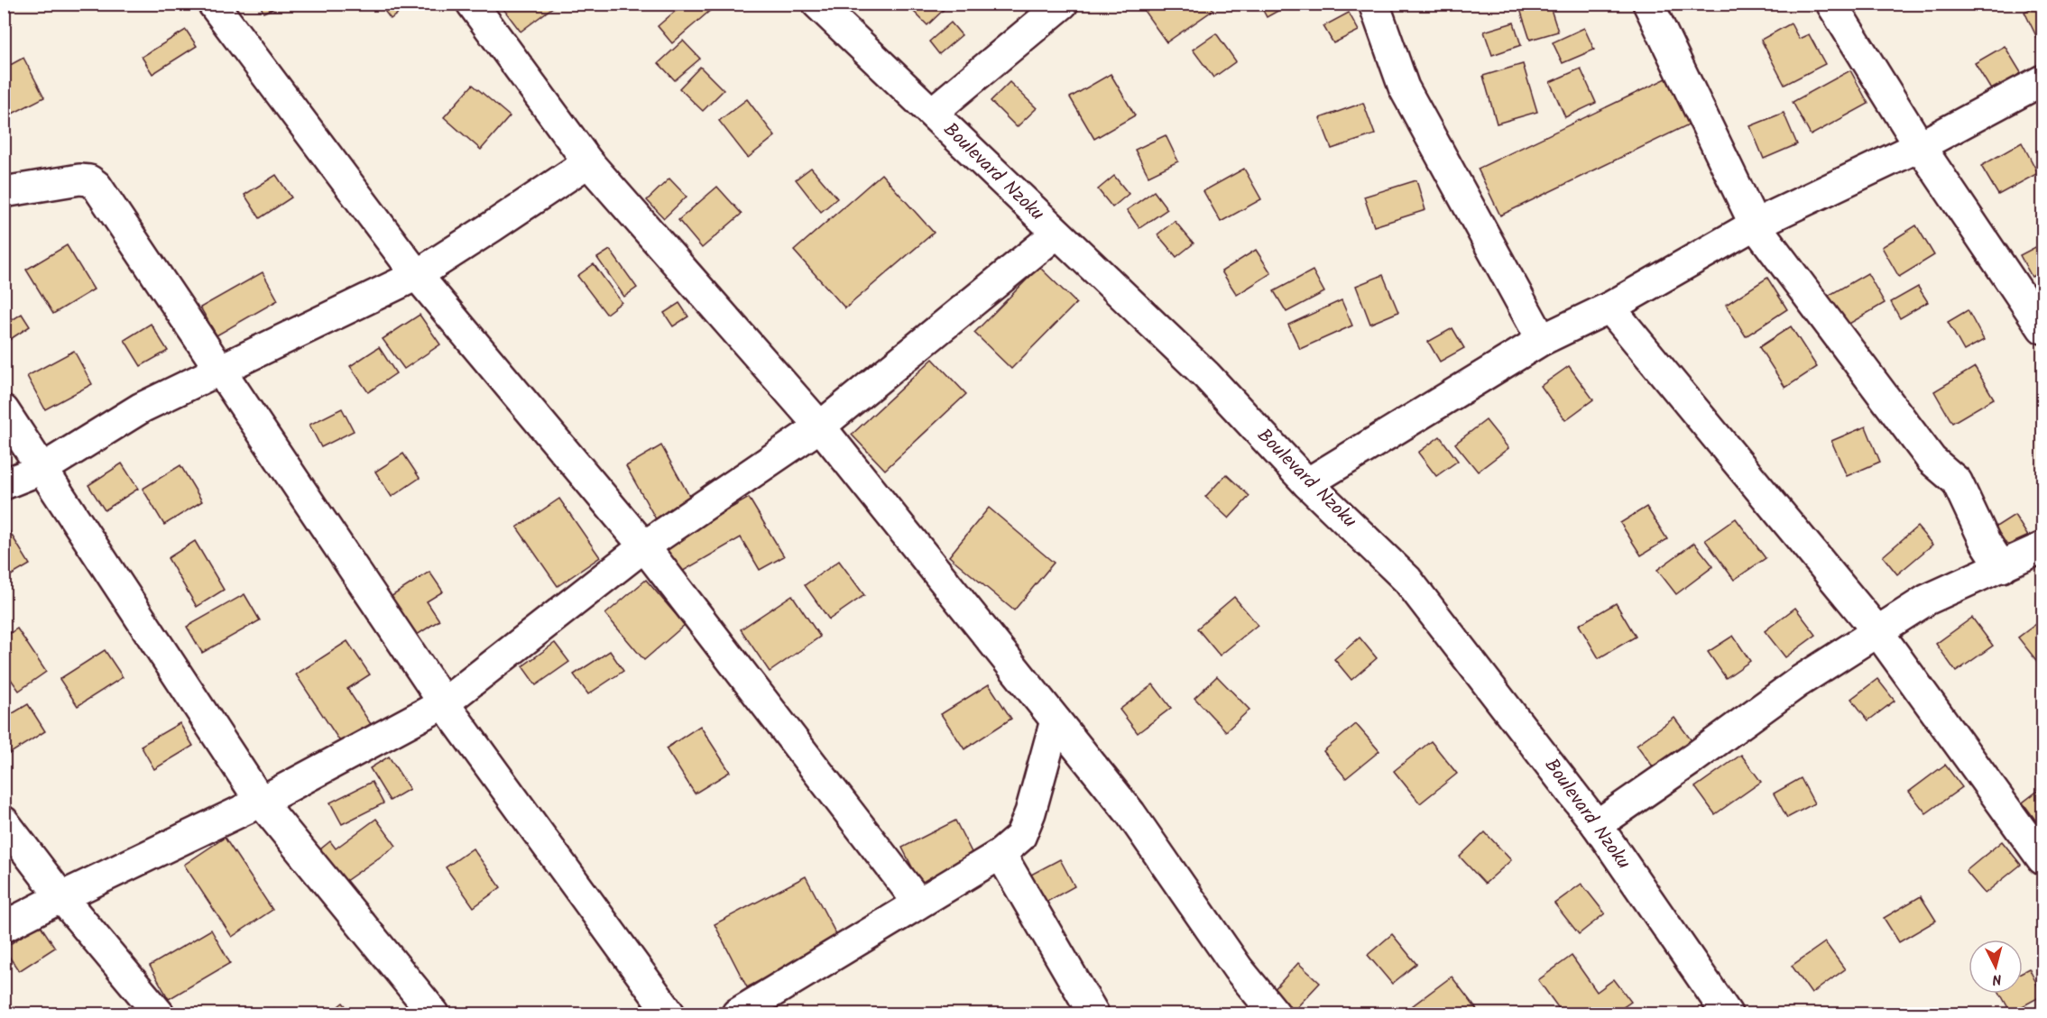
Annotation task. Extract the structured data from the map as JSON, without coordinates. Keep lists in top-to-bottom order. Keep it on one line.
{"streets":{"street":["Boulevard Nzoku"]},"north":"bottom"}
